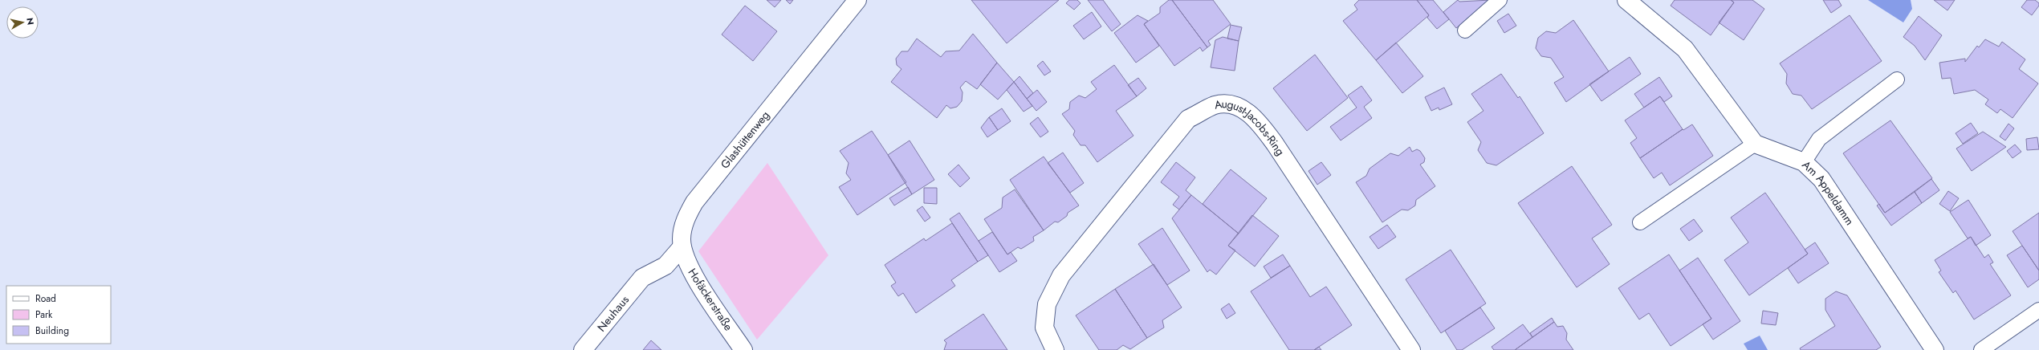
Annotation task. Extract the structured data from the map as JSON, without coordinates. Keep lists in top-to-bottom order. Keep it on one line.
{"streets":{"street":["August-Jacobs-Ring","Glashüttenweg","Am Appeldamm","Hofäckerstraße","Neuhaus"]},"crossings":[["Glashüttenweg","Hofäckerstraße"],["Glashüttenweg","Neuhaus"],["Hofäckerstraße","Neuhaus"]],"legend":["Road","Park","Building"],"north":"right"}
